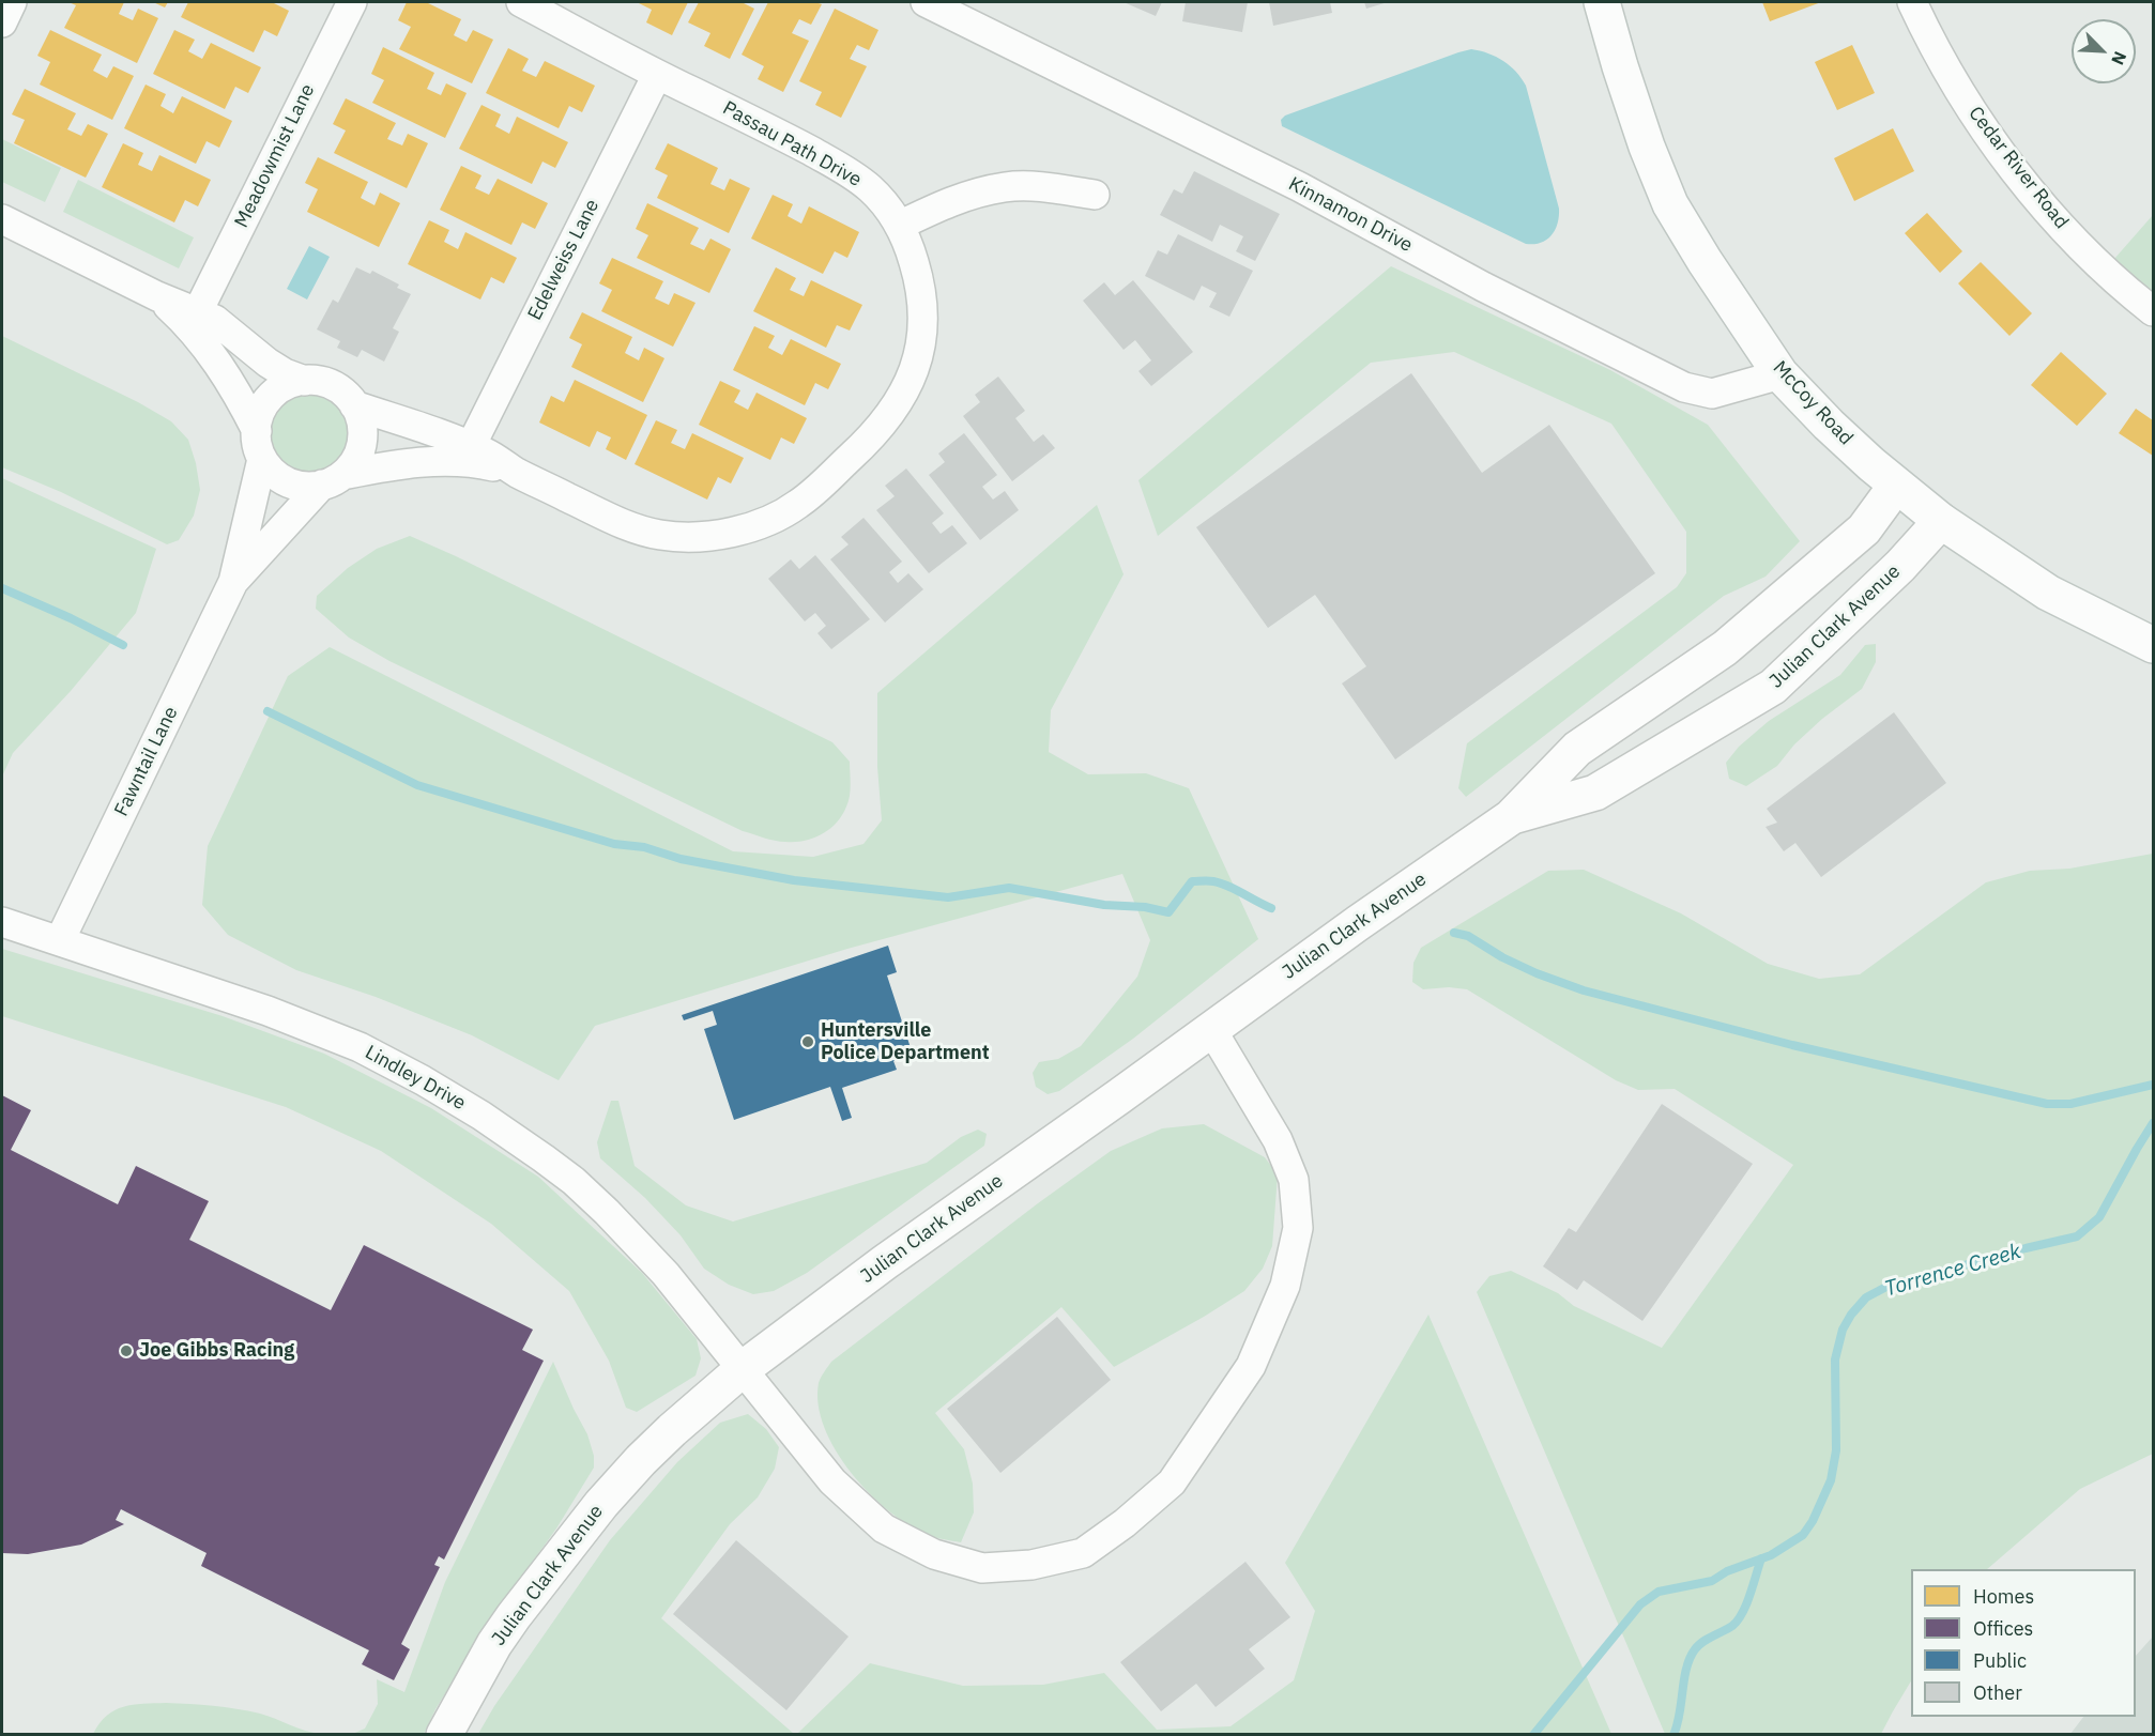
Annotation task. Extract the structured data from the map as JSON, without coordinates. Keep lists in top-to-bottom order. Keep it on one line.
{"streets":{"street":["Passau Path Drive","Meadowmist Lane","Cedar River Road","Kinnamon Drive","Edelweiss Lane","McCoy Road","Julian Clark Avenue","Fawntail Lane","Lindley Drive"]},"crossings":[["Passau Path Drive","Edelweiss Lane"],["Passau Path Drive","Fawntail Lane"],["Kinnamon Drive","McCoy Road"],["McCoy Road","Julian Clark Avenue"],["Julian Clark Avenue","Lindley Drive"],["Fawntail Lane","Lindley Drive"]],"water":["Torrence Creek"],"places":["Huntersville Police Department","Joe Gibbs Racing"],"legend":["Homes","Offices","Public","Other"],"north":"bottom right"}
